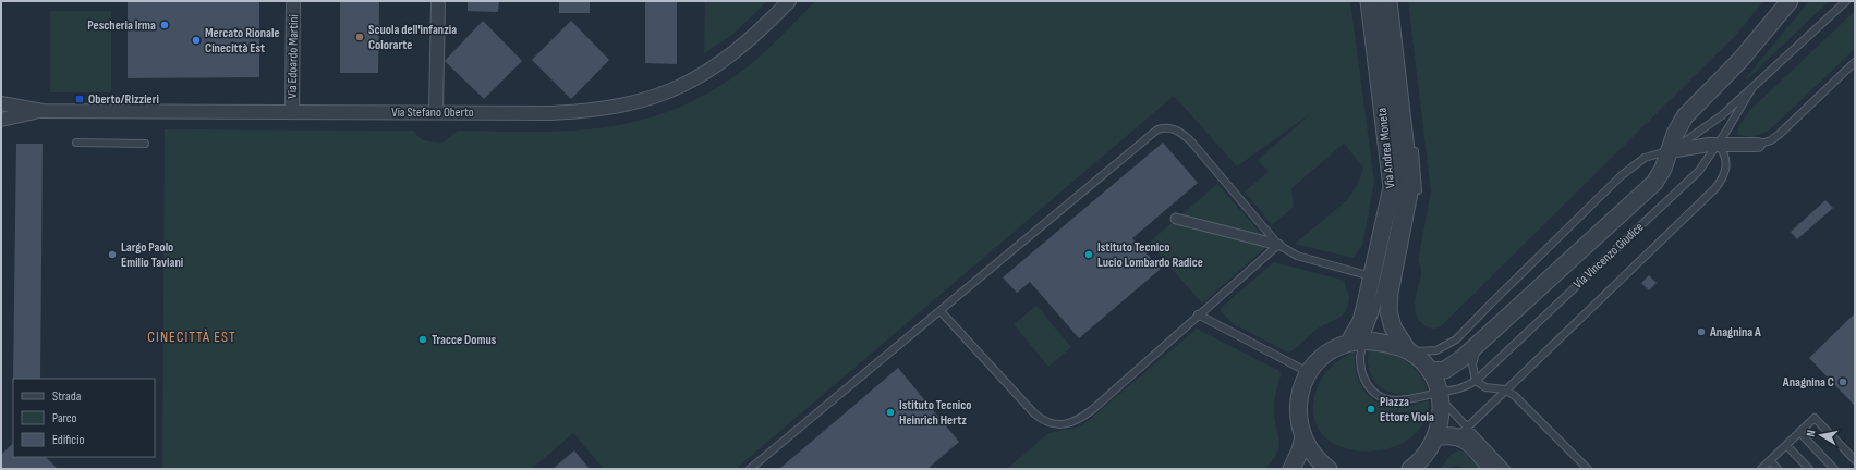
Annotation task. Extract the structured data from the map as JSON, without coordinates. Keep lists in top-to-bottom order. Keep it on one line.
{"streets":{"street":["Via Edoardo Martini","Via Stefano Oberto","Via Andrea Moneta","Via Vincenzo Giudice"]},"crossings":[["Via Edoardo Martini","Via Stefano Oberto"],["Via Andrea Moneta","Via Vincenzo Giudice"]],"districts":["CINECITTÀ EST"],"places":{"other":["Pescheria Irma","Scuola dell'infanzia Colorarte","Mercato Rionale Cinecittà Est","Largo Paolo Emilio Taviani","Istituto Tecnico Lucio Lombardo Radice","Anagnina A","Tracce Domus","Anagnina C","Piazza Ettore Viola","Istituto Tecnico Heinrich Hertz"],"transit":["Oberto/Rizzieri"]},"legend":["Strada","Parco","Edificio"],"north":"left"}
